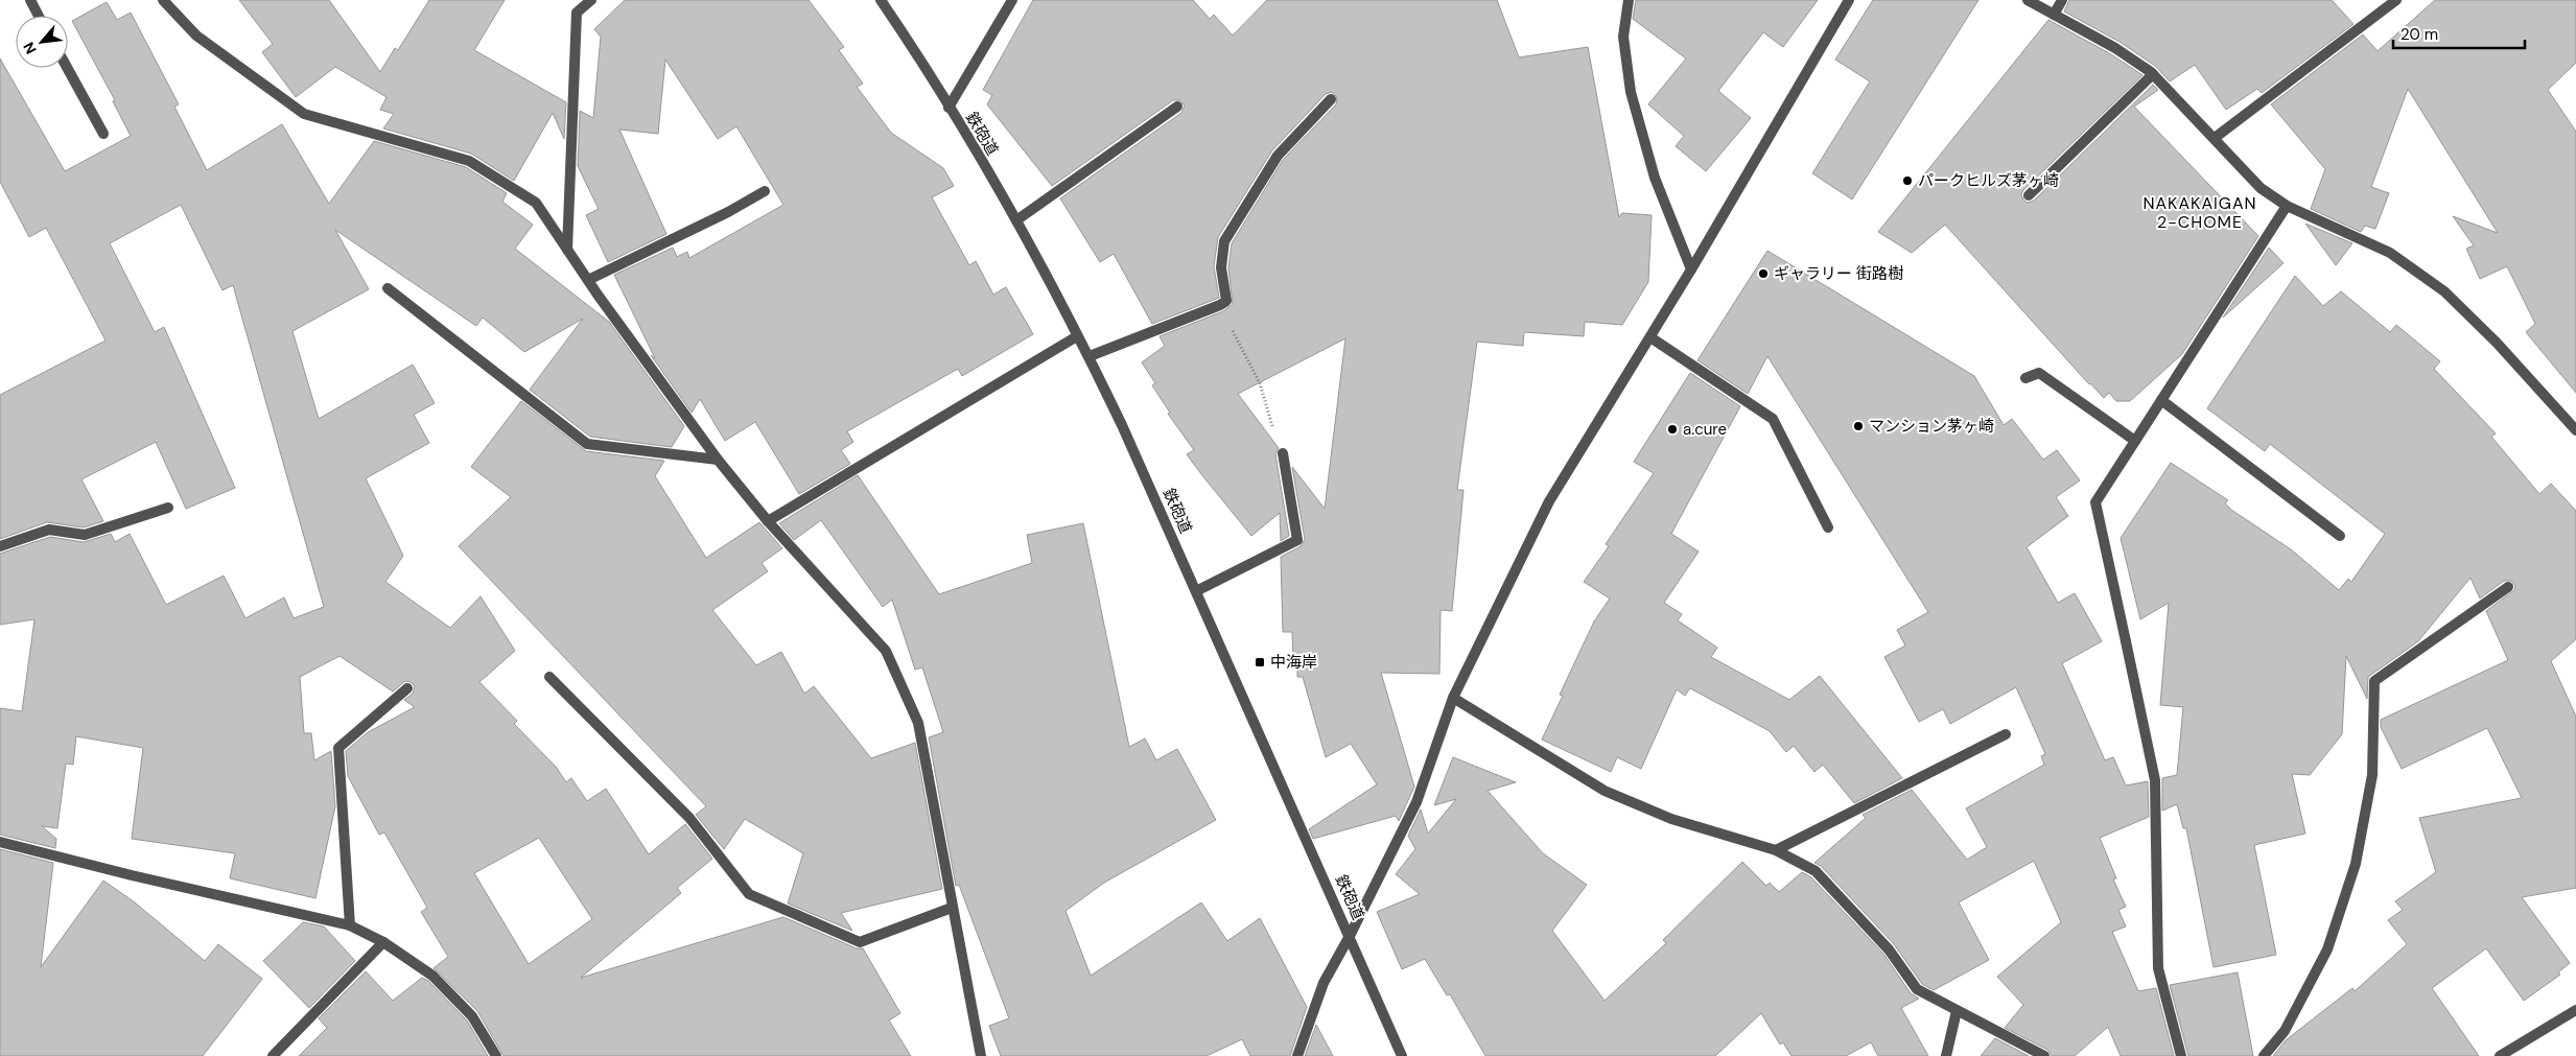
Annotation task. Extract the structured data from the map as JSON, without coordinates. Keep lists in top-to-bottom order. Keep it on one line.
{"streets":{"street":["鉄砲道"]},"districts":["NAKAKAIGAN 2-CHOME"],"places":{"other":["パークヒルズ茅ヶ崎","ギャラリー 街路樹","マンション茅ヶ崎","a.cure"],"transit":["中海岸"]},"scale_bar":"20 m","north":"bottom left"}
